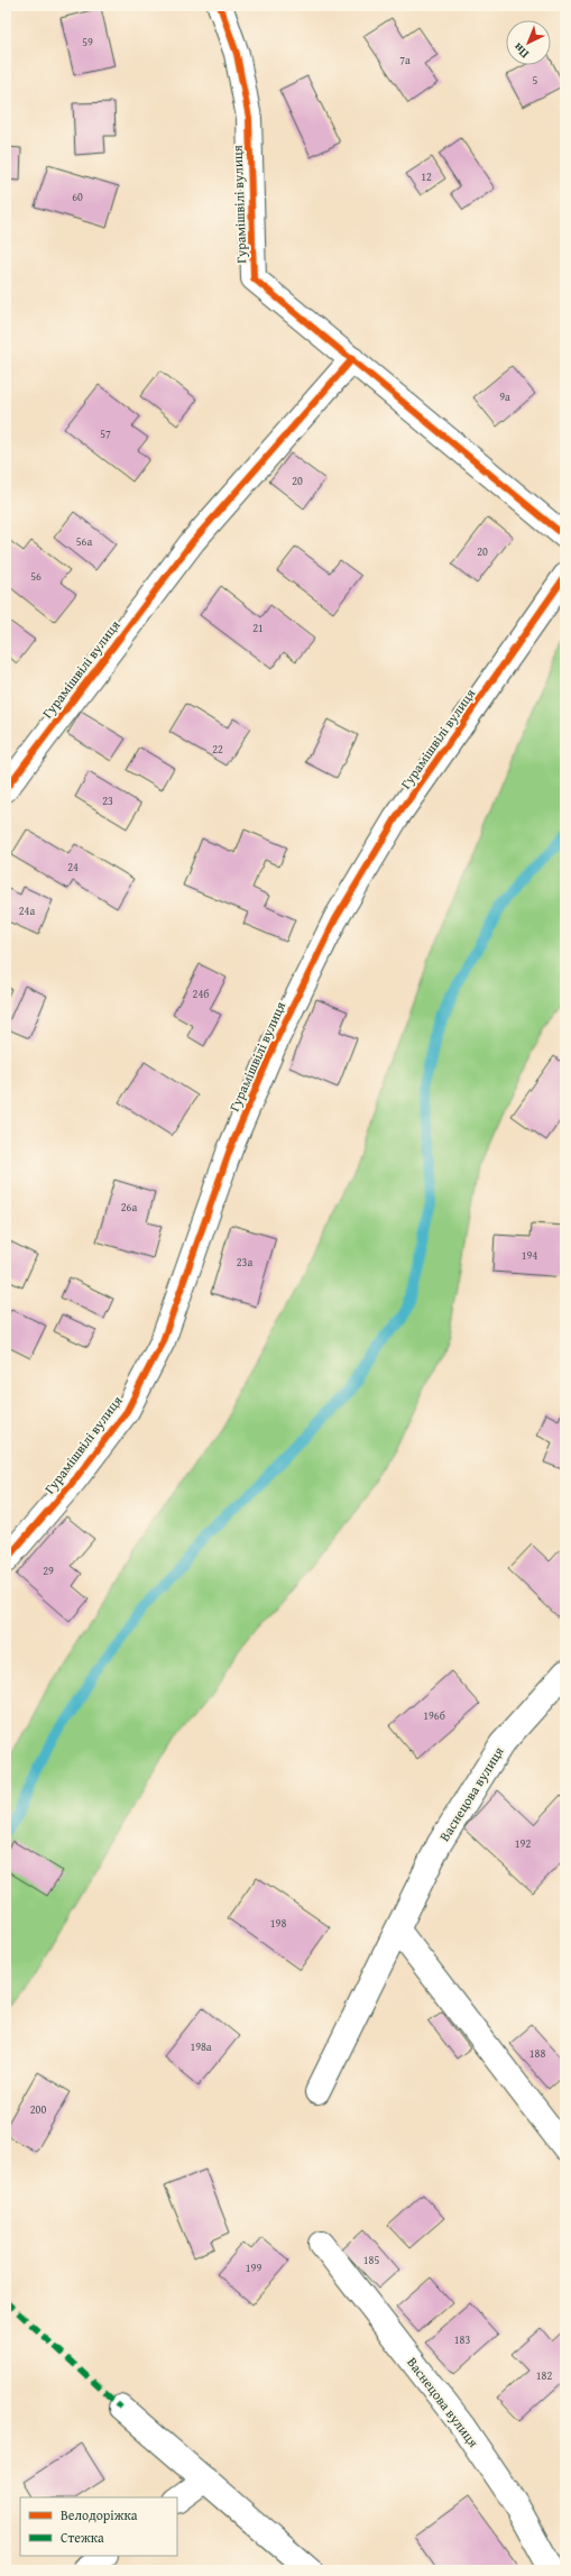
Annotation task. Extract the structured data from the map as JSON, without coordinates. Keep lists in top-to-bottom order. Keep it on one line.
{"streets":{"street":["Гурамішвілі вулиця","Васнецова вулиця"]},"house_numbers":["59","7а","5","12","60","9а","57","20","56а","20","56","21","22","23","24","24а","24б","26а","194","23а","29","196б","192","198","198а","188","200","185","199","183","182"],"legend":["Велодоріжка","Стежка"],"north":"bottom left"}
